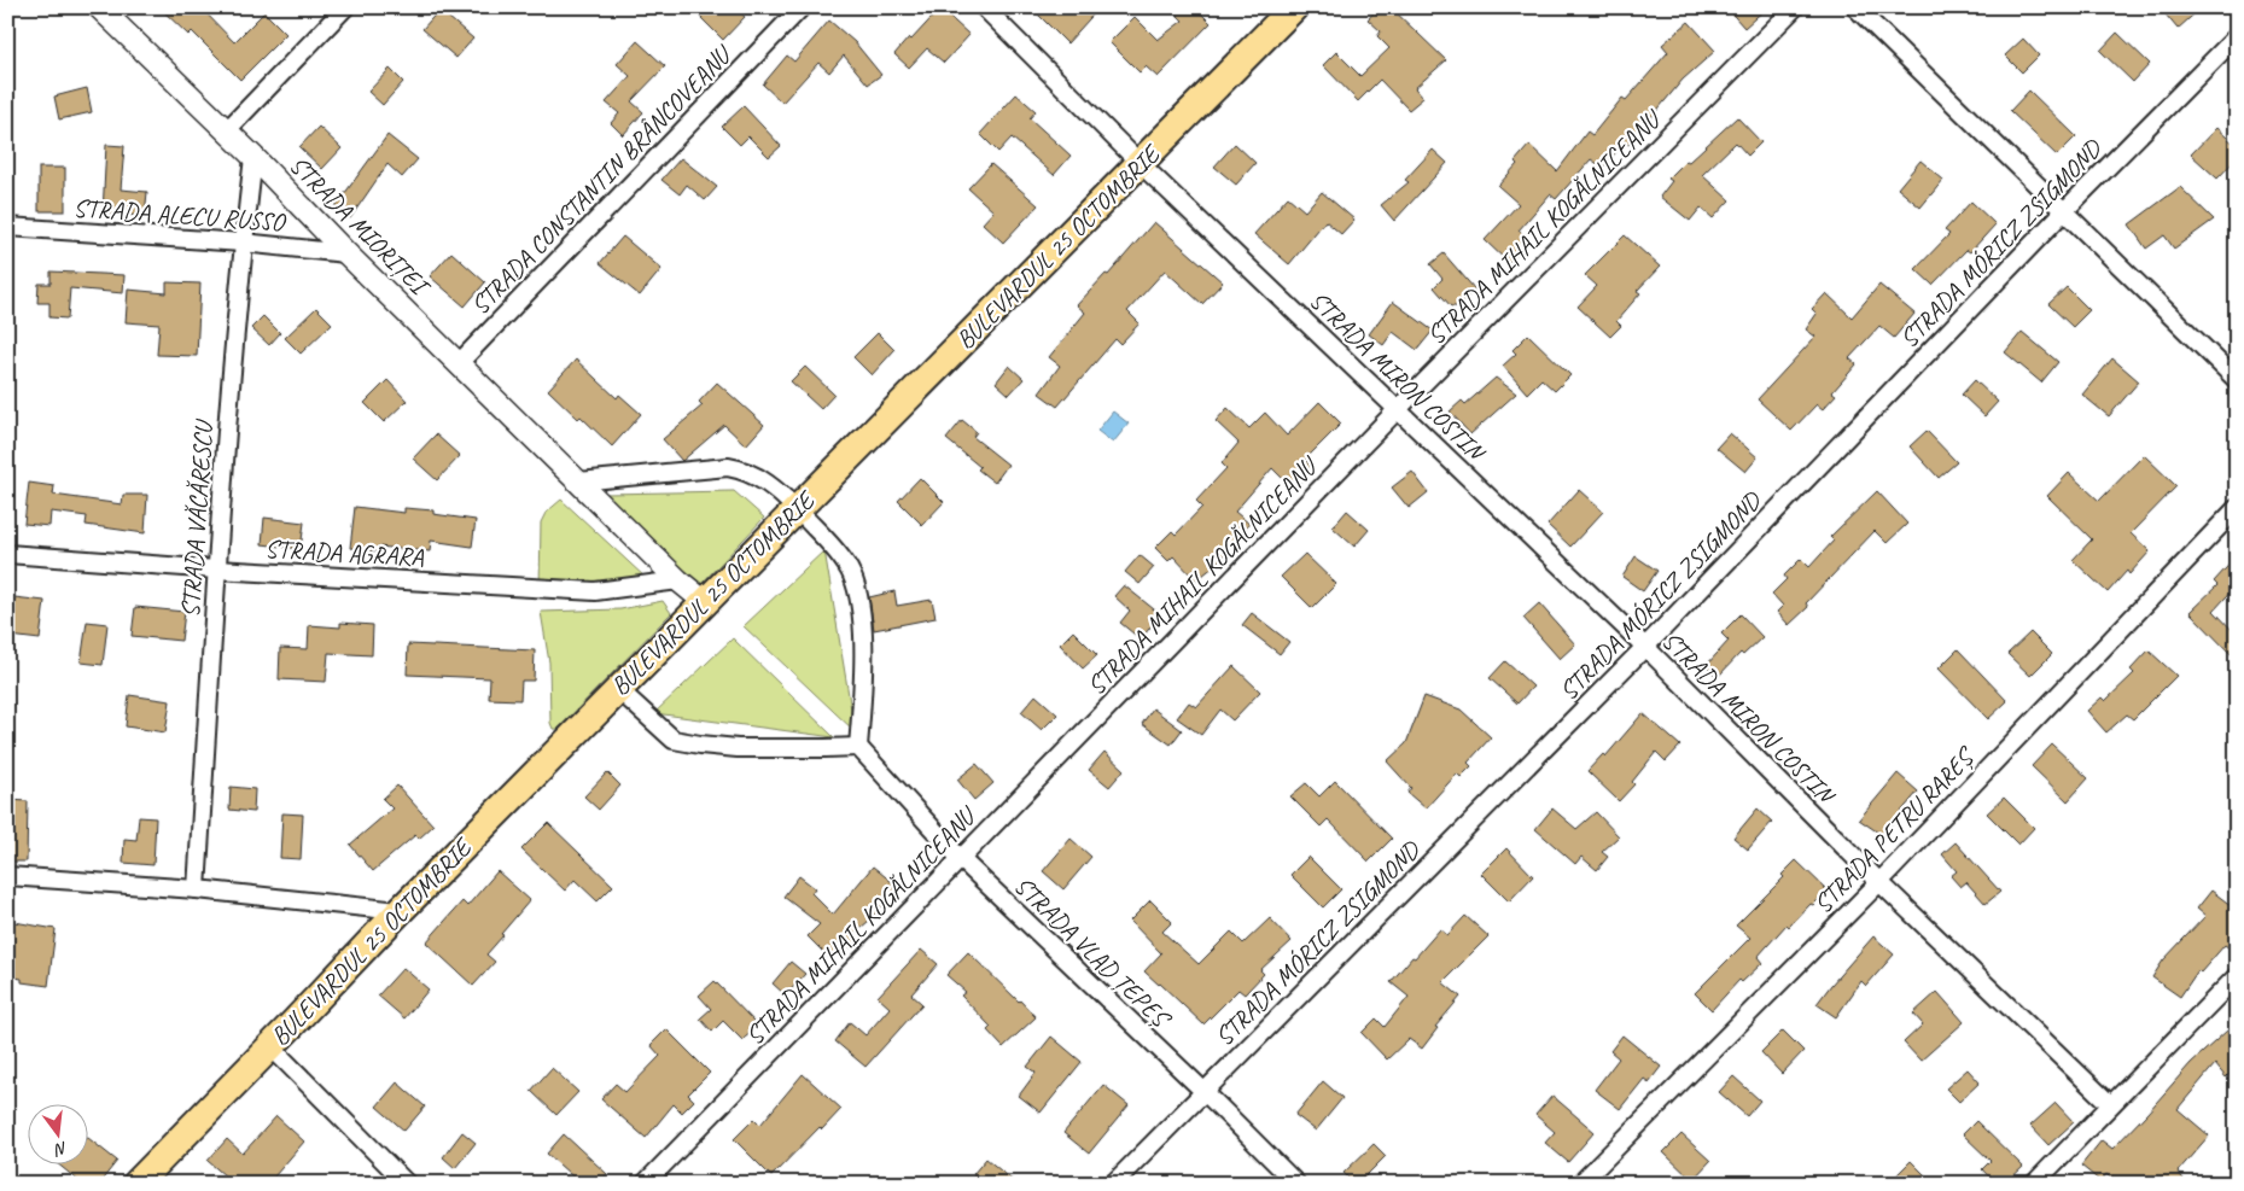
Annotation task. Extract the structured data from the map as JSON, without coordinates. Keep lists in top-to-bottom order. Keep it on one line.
{"streets":{"main road":["BULEVARDUL 25 OCTOMBRIE"],"street":["STRADA CONSTANTIN BRÂNCOVEANU","STRADA ALECU RUSSO","STRADA MIORIȚEI","STRADA MIHAIL KOGĂLNICEANU","STRADA MÓRICZ ZSIGMOND","STRADA MIRON COSTIN","STRADA VĂCĂRESCU","STRADA AGRARA","STRADA PETRU RAREȘ","STRADA VLAD ȚEPEȘ"]},"crossings":[["STRADA CONSTANTIN BRÂNCOVEANU","STRADA MIORIȚEI"],["STRADA ALECU RUSSO","STRADA MIORIȚEI"],["STRADA ALECU RUSSO","STRADA VĂCĂRESCU"],["STRADA MIORIȚEI","BULEVARDUL 25 OCTOMBRIE"],["STRADA MIORIȚEI","STRADA VĂCĂRESCU"],["STRADA MIORIȚEI","STRADA AGRARA"],["STRADA MIHAIL KOGĂLNICEANU","STRADA MIRON COSTIN"],["STRADA MIHAIL KOGĂLNICEANU","STRADA VLAD ȚEPEȘ"],["STRADA MÓRICZ ZSIGMOND","STRADA MIRON COSTIN"],["STRADA MÓRICZ ZSIGMOND","STRADA VLAD ȚEPEȘ"],["BULEVARDUL 25 OCTOMBRIE","STRADA MIRON COSTIN"],["STRADA MIRON COSTIN","STRADA PETRU RAREȘ"],["STRADA VĂCĂRESCU","STRADA AGRARA"]],"north":"bottom"}
